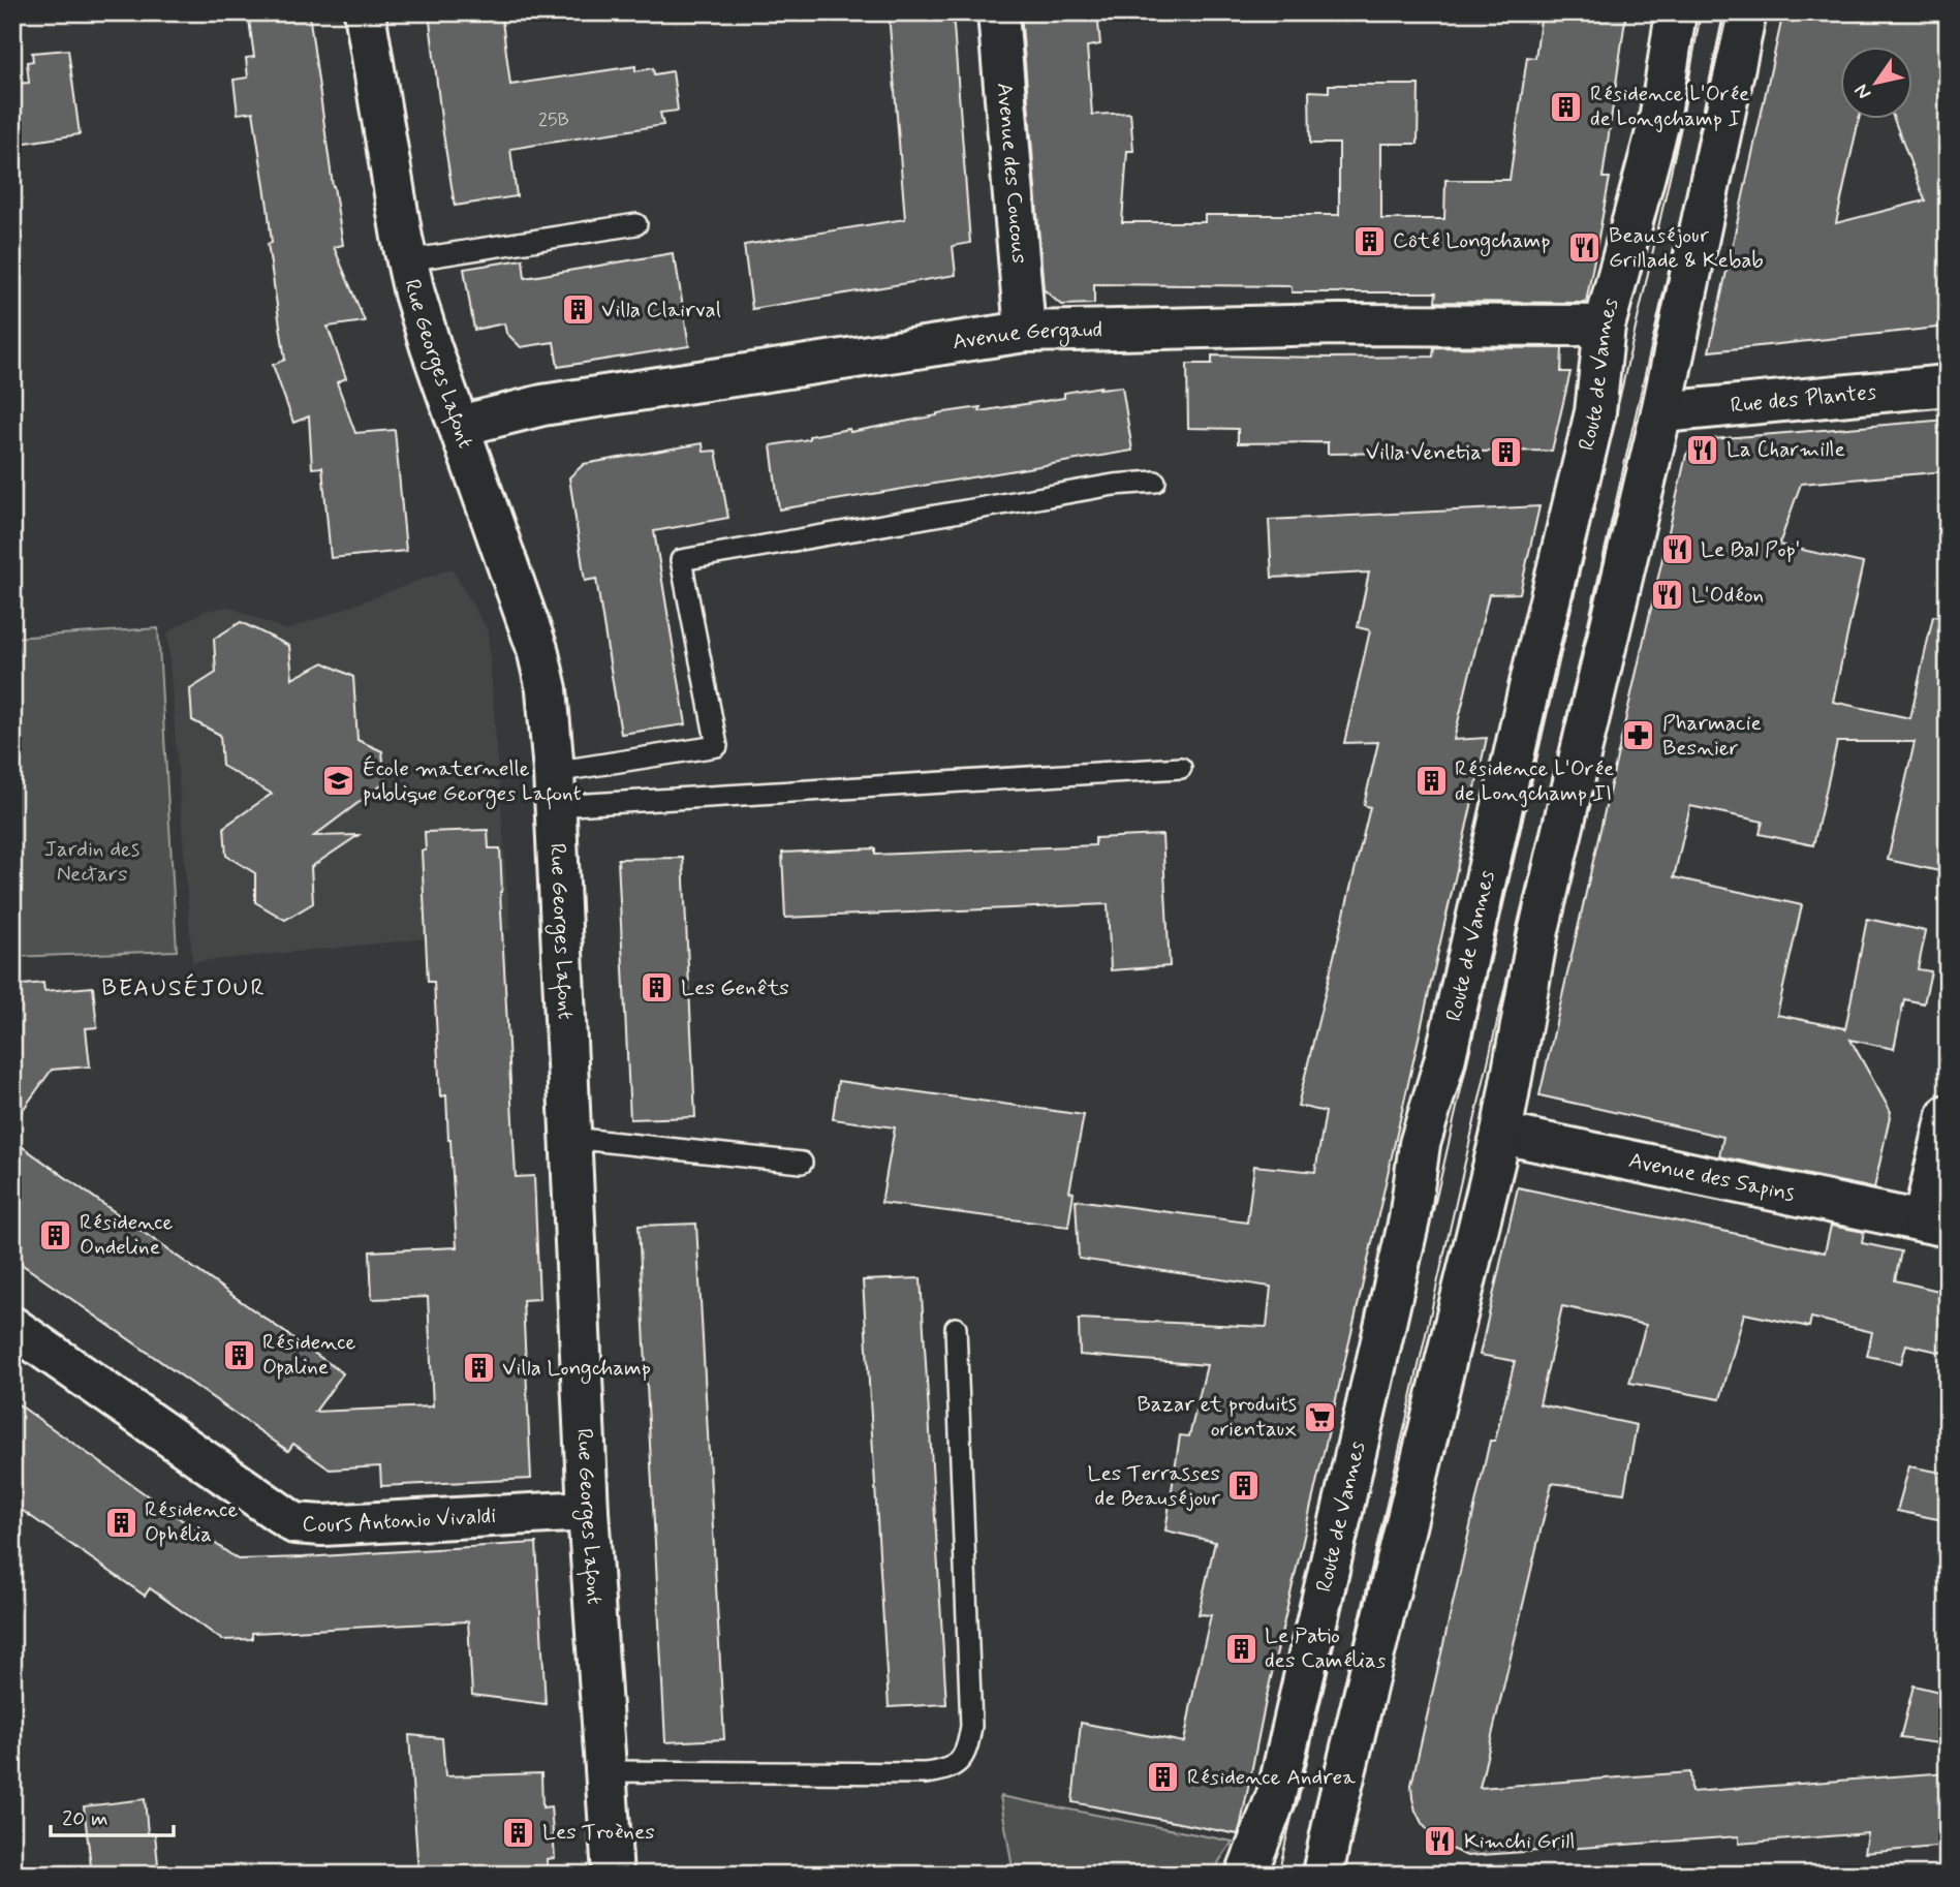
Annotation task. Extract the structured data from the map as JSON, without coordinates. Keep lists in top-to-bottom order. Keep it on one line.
{"streets":{"street":["Avenue des Coucous","Avenue Gergaud","Rue Georges Lafont","Route de Vannes","Rue des Plantes","Avenue des Sapins","Cours Antonio Vivaldi"]},"crossings":[["Avenue des Coucous","Avenue Gergaud"],["Avenue Gergaud","Rue Georges Lafont"],["Avenue Gergaud","Route de Vannes"],["Rue Georges Lafont","Cours Antonio Vivaldi"]],"districts":["BEAUSÉJOUR"],"parks":["Jardin des Nectars"],"places":{"building":["Résidence L'Orée de Longchamp I","Côté Longchamp","Villa Clairval","Villa Venetia","Résidence L'Orée de Longchamp II","Les Genêts","Résidence Ondeline","Résidence Opaline","Villa Longchamp","Les Terrasses de Beauséjour","Résidence Ophélia","Le Patio des Camélias","Résidence Andrea","Les Troènes"],"restaurant":["Beauséjour Grillade & Kebab","La Charmille","Le Bal Pop'","L'Odéon","Kimchi Grill"],"pharmacy":["Pharmacie Besnier"],"school or university":["École maternelle publique Georges Lafont"],"supermarket":["Bazar et produits orientaux"]},"house_numbers":["25B"],"scale_bar":"20 m","north":"bottom left"}
